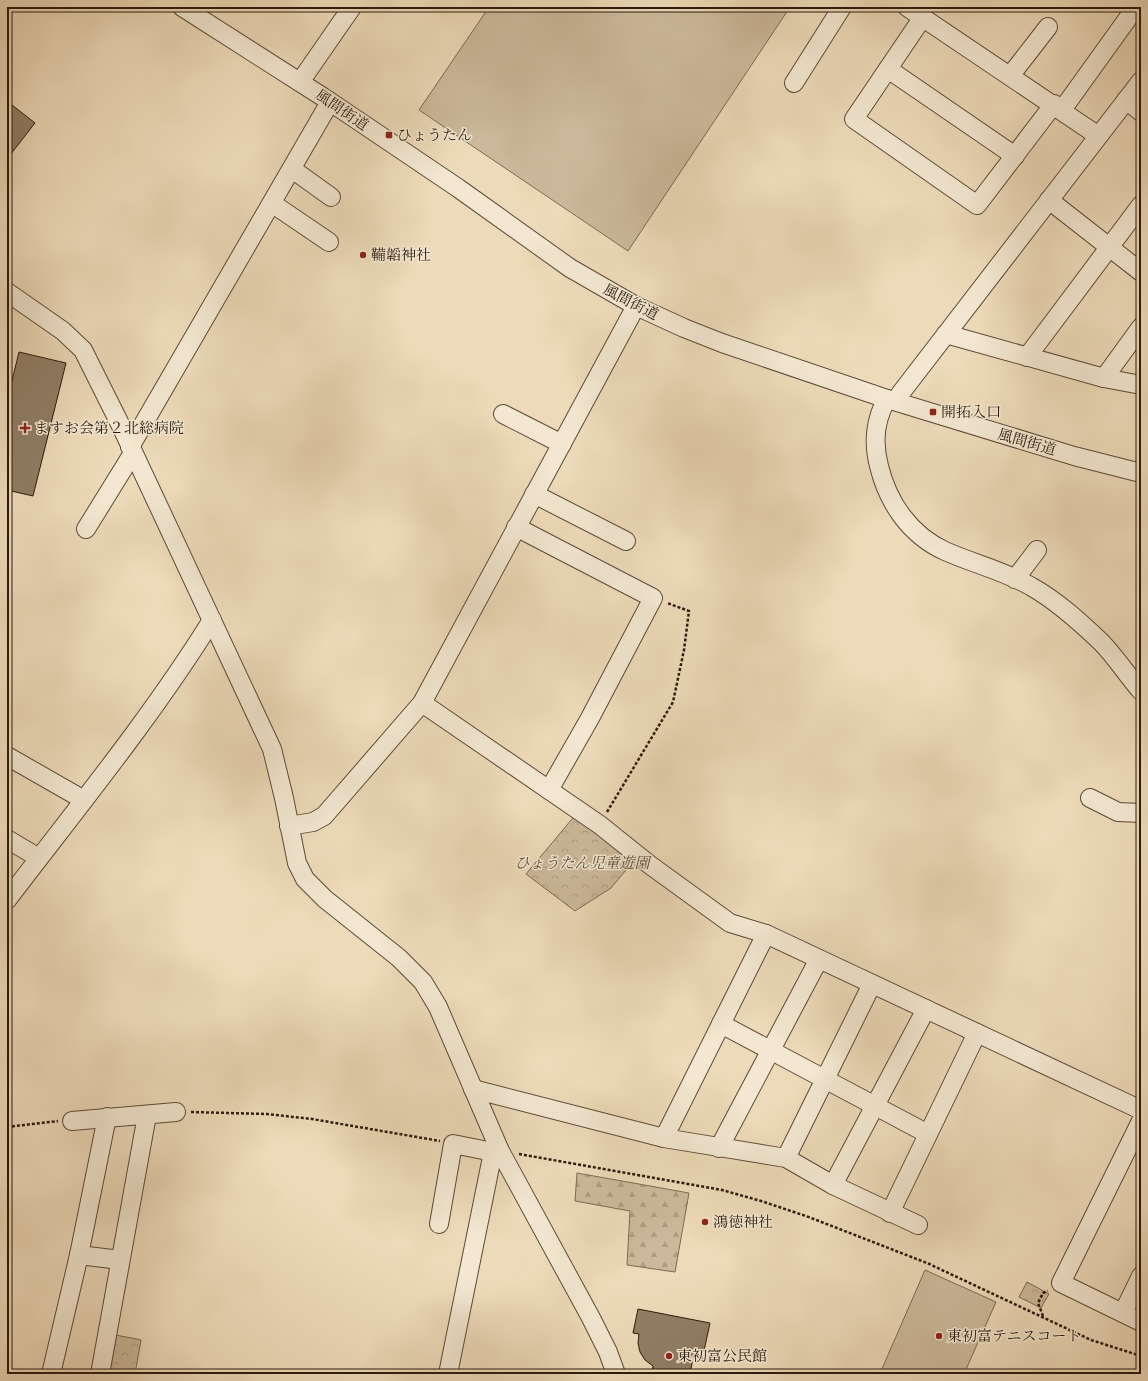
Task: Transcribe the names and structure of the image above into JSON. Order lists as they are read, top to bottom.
{
  "streets": {
    "street": ["風間街道"]
  },
  "parks": ["ひょうたん児童遊園"],
  "places": {
    "transit": ["ひょうたん", "開拓入口"],
    "other": [
      "鞴韜神社",
      "鴻徳神社",
      "東初富テニスコート",
      "東初富公民館"
    ],
    "health": ["ますお会第２北総病院"]
  }
}
